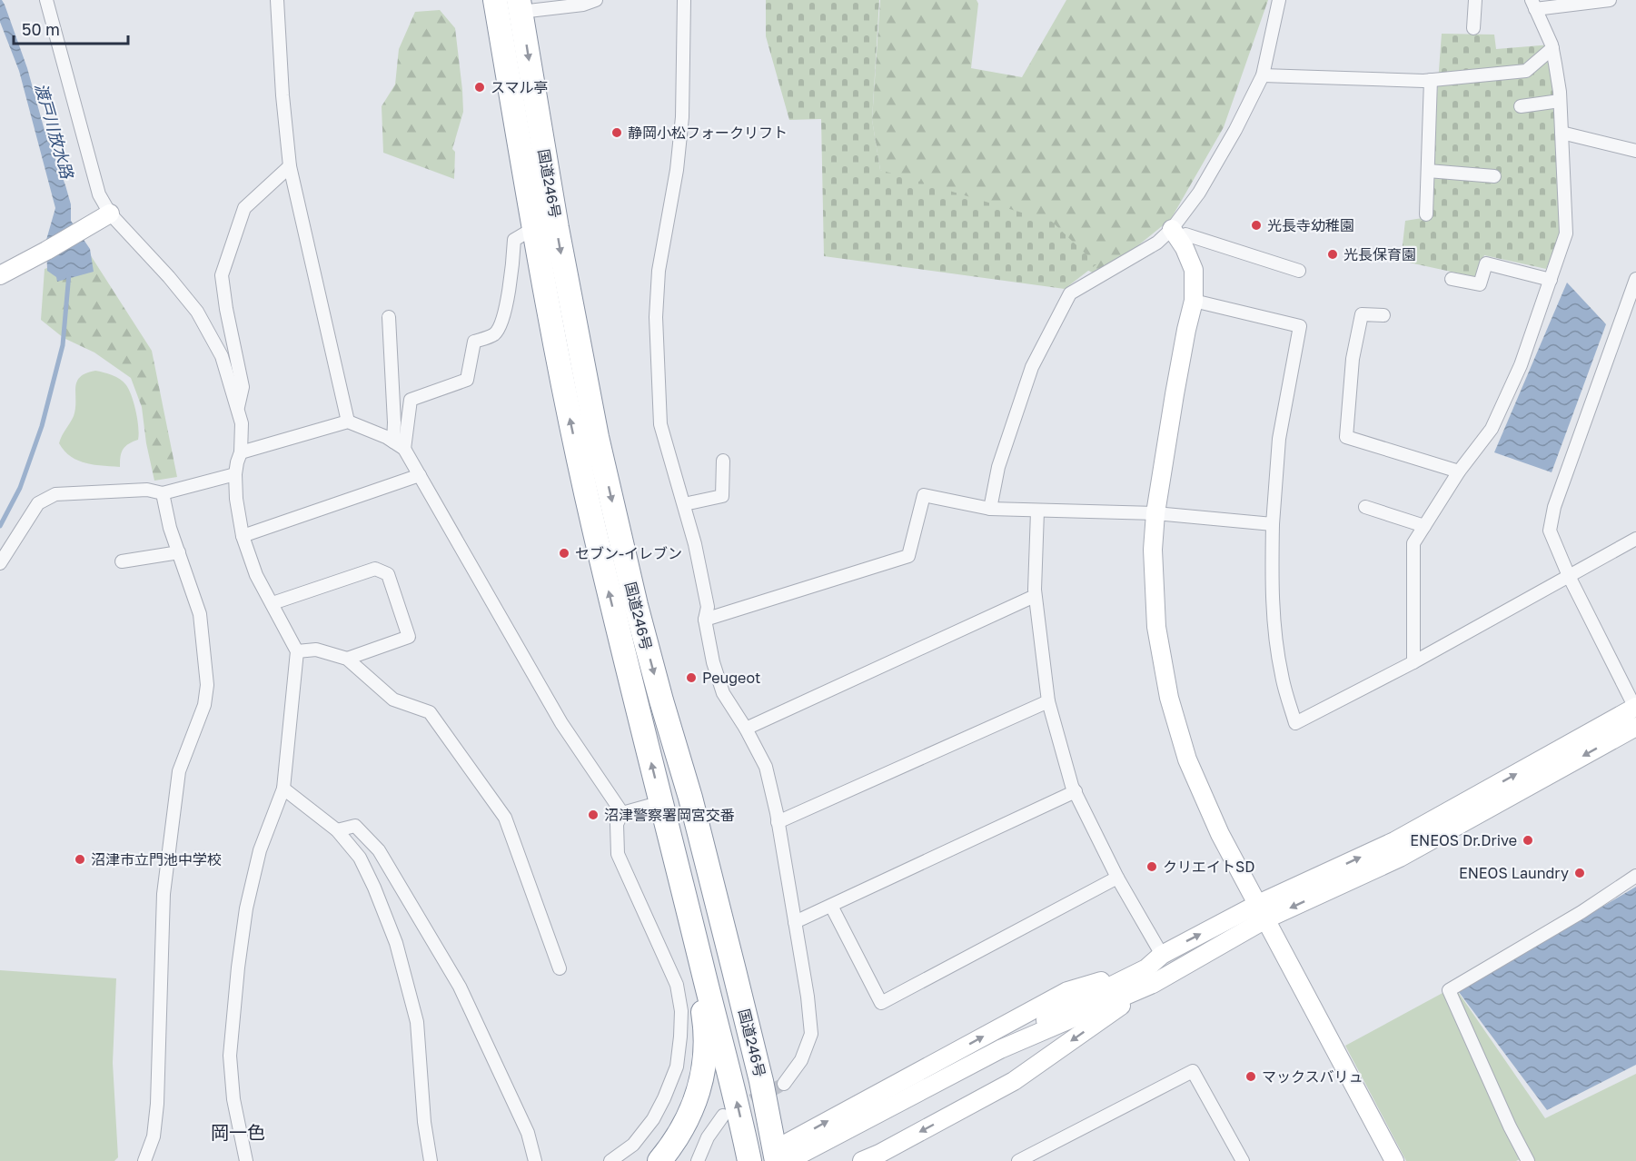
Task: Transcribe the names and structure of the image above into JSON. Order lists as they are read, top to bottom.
{
  "streets": {
    "highway": ["国道246号"]
  },
  "districts": ["岡一色"],
  "water": ["渡戸川放水路"],
  "places": [
    "スマル亭",
    "静岡小松フォークリフト",
    "光長寺幼稚園",
    "光長保育園",
    "セブン-イレブン",
    "Peugeot",
    "沼津警察署岡宮交番",
    "ENEOS Dr.Drive",
    "沼津市立門池中学校",
    "クリエイトSD",
    "ENEOS Laundry",
    "マックスバリュ"
  ],
  "scale_bar": "50 m"
}
